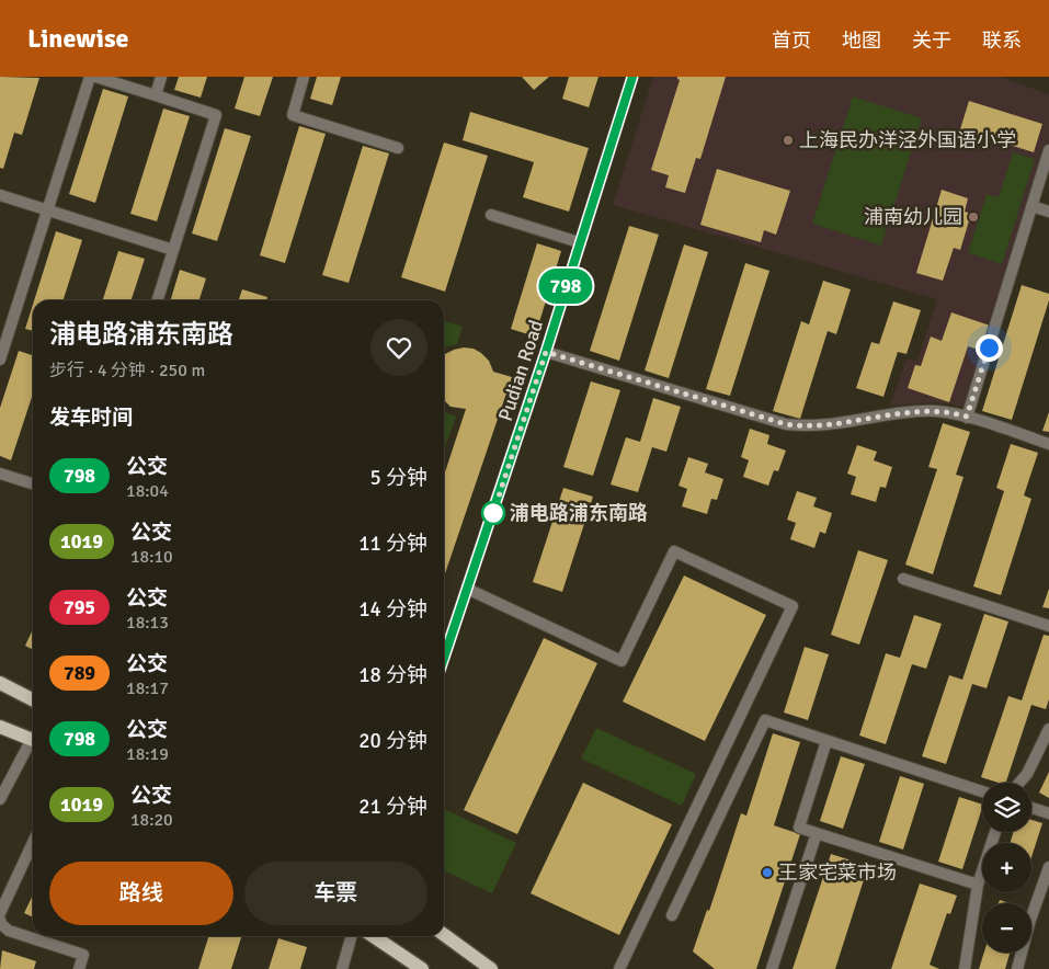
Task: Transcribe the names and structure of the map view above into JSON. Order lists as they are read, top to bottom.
{
  "streets": {
    "street": ["Pudian Road"]
  },
  "places": [
    "上海民办洋泾外国语小学",
    "浦南幼儿园",
    "浦电路浦东南路",
    "王家宅菜市场"
  ],
  "lines": ["bus line 798"],
  "page": {
    "header": "Linewise",
    "nav": [
      "首页",
      "地图",
      "关于",
      "联系"
    ],
    "on_map": "798",
    "heading": [
      ["浦电路浦东南路", "步行 · 4 分钟 · 250 m"],
      "发车时间"
    ],
    "list": [
      {
        "mark": "798",
        "name": "公交",
        "note": "18:04",
        "value": "5 分钟"
      },
      {
        "mark": "1019",
        "name": "公交",
        "note": "18:10",
        "value": "11 分钟"
      },
      {
        "mark": "795",
        "name": "公交",
        "note": "18:13",
        "value": "14 分钟"
      },
      {
        "mark": "789",
        "name": "公交",
        "note": "18:17",
        "value": "18 分钟"
      },
      {
        "mark": "798",
        "name": "公交",
        "note": "18:19",
        "value": "20 分钟"
      },
      {
        "mark": "1019",
        "name": "公交",
        "note": "18:20",
        "value": "21 分钟"
      }
    ],
    "map_buttons": ["+", "−"],
    "buttons": ["路线", "车票"]
  }
}
